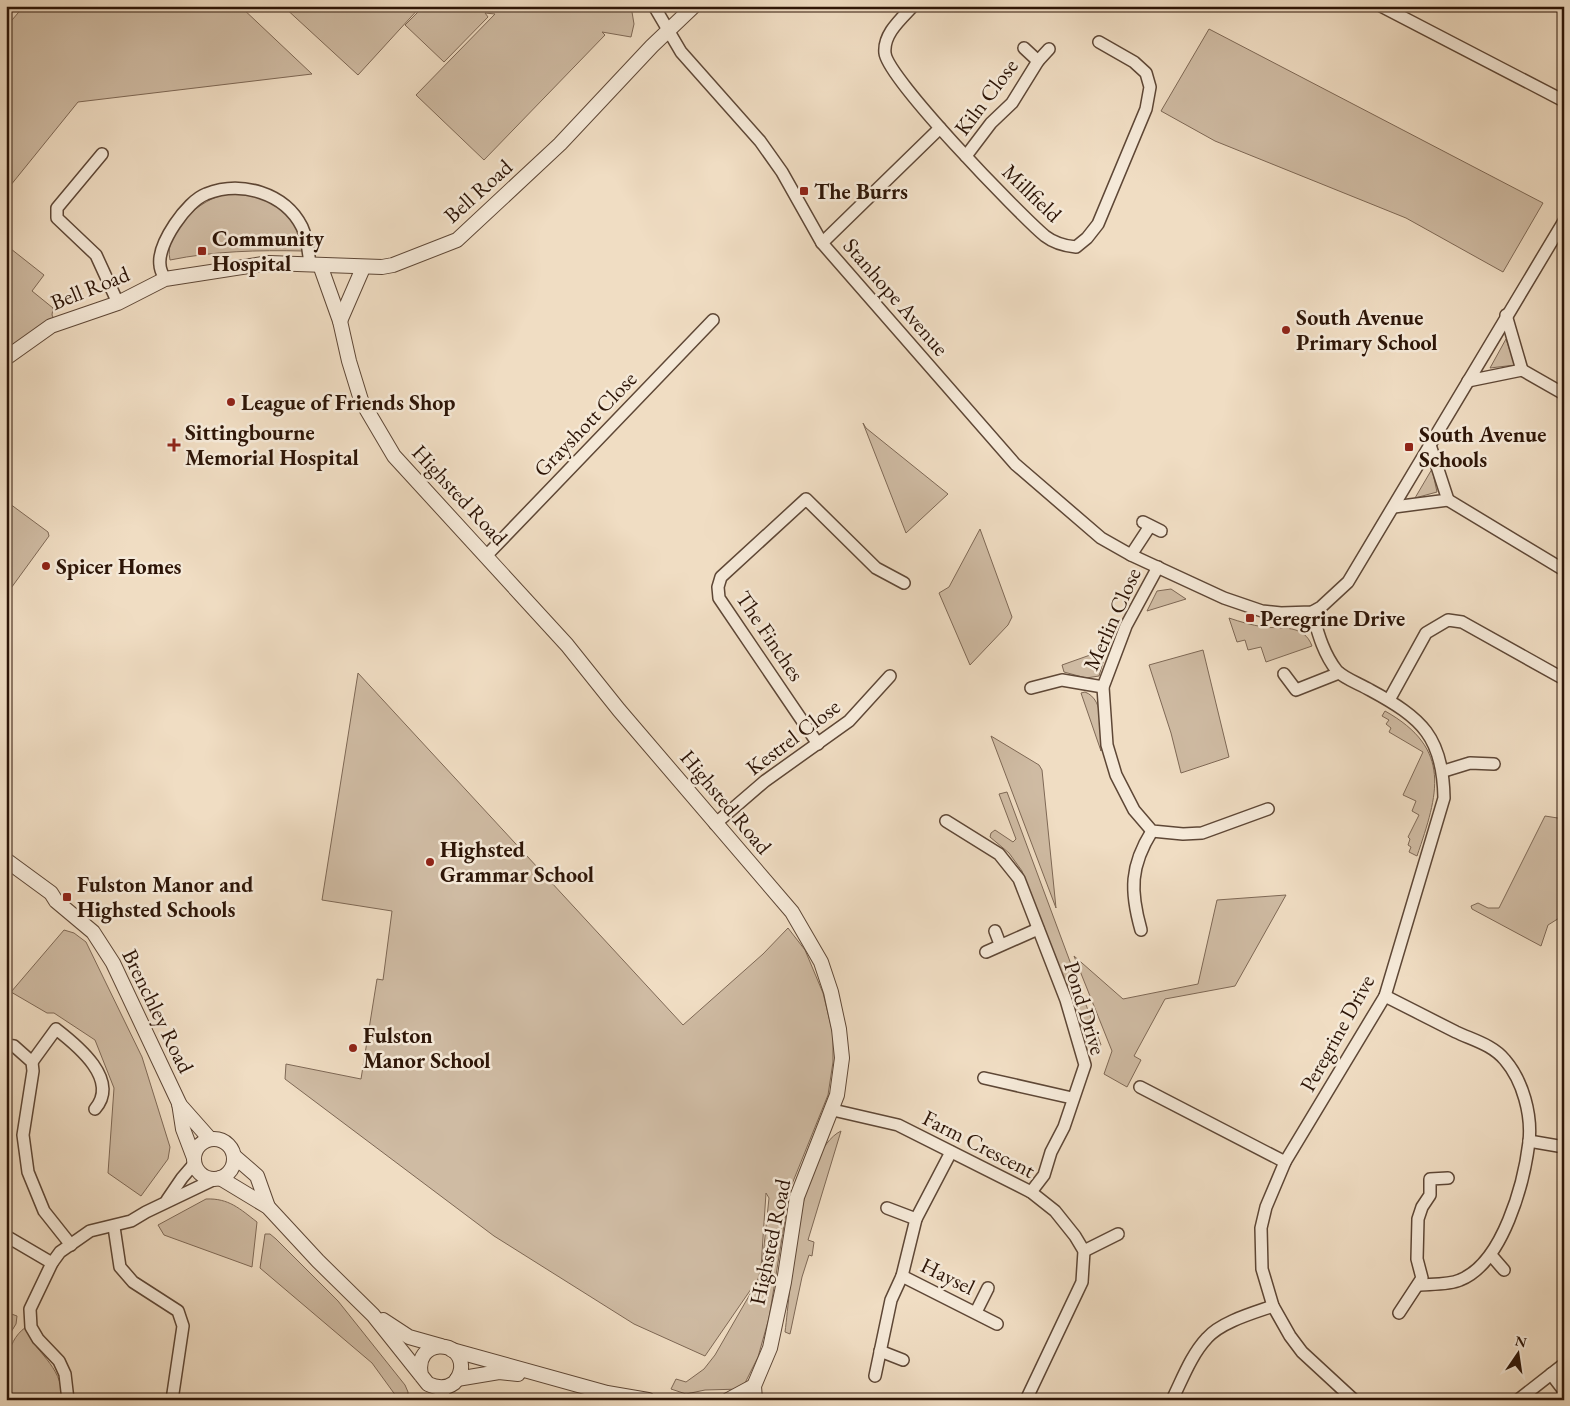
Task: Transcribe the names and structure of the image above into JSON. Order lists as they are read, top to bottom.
{
  "streets": {
    "street": [
      "Kiln Close",
      "Bell Road",
      "Millfield",
      "Stanhope Avenue",
      "Grayshott Close",
      "Highsted Road",
      "Merlin Close",
      "The Finches",
      "Kestrel Close",
      "Pond Drive",
      "Brenchley Road",
      "Peregrine Drive",
      "Farm Crescent",
      "Haysel"
    ]
  },
  "crossings": [
    ["Kiln Close", "Millfield"],
    ["Bell Road", "Stanhope Avenue"],
    ["Bell Road", "Highsted Road"],
    ["Stanhope Avenue", "Merlin Close"],
    ["Stanhope Avenue", "Peregrine Drive"],
    ["Grayshott Close", "Highsted Road"],
    ["Highsted Road", "Kestrel Close"],
    ["Highsted Road", "Farm Crescent"],
    ["The Finches", "Kestrel Close"],
    ["Pond Drive", "Farm Crescent"],
    ["Farm Crescent", "Haysel"]
  ],
  "places": {
    "transit": [
      "The Burrs",
      "Community Hospital",
      "South Avenue Schools",
      "Peregrine Drive",
      "Fulston Manor and Highsted Schools"
    ],
    "other": [
      "South Avenue Primary School",
      "League of Friends Shop",
      "Spicer Homes",
      "Highsted Grammar School",
      "Fulston Manor School"
    ],
    "health": ["Sittingbourne Memorial Hospital"]
  },
  "north": "top"
}
